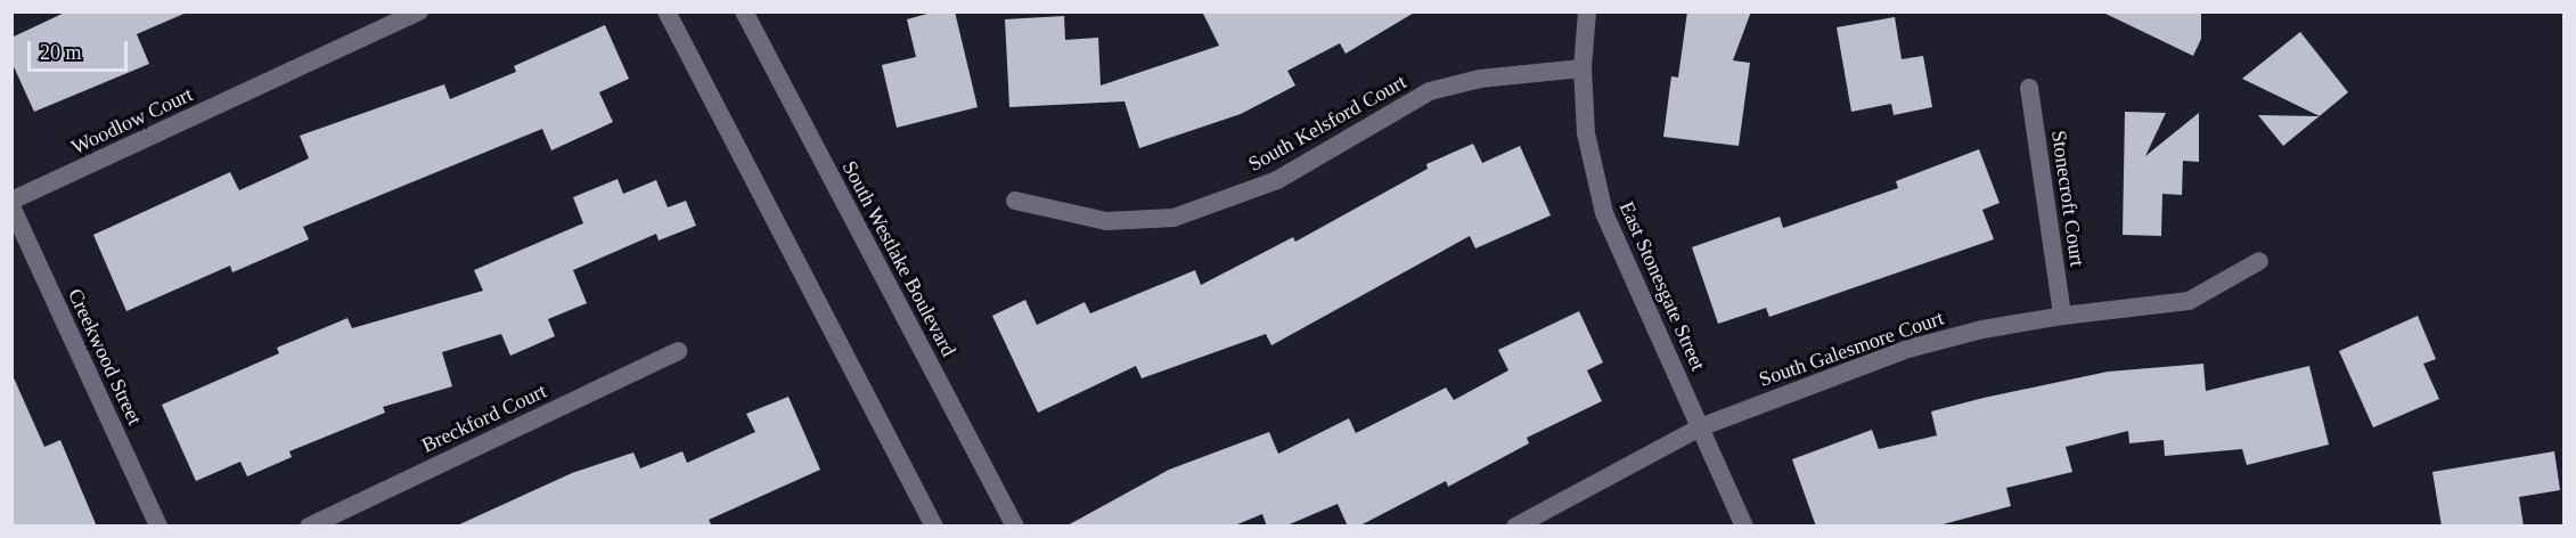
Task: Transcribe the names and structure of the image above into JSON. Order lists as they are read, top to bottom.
{
  "streets": {
    "street": [
      "Woodlow Court",
      "South Kelsford Court",
      "Stonecroft Court",
      "South Westlake Boulevard",
      "East Stonesgate Street",
      "South Galesmore Court",
      "Creekwood Street",
      "Breckford Court"
    ]
  },
  "crossings": [
    ["South Kelsford Court", "East Stonesgate Street"],
    ["Stonecroft Court", "South Galesmore Court"],
    ["East Stonesgate Street", "South Galesmore Court"]
  ],
  "scale_bar": "20 m"
}
